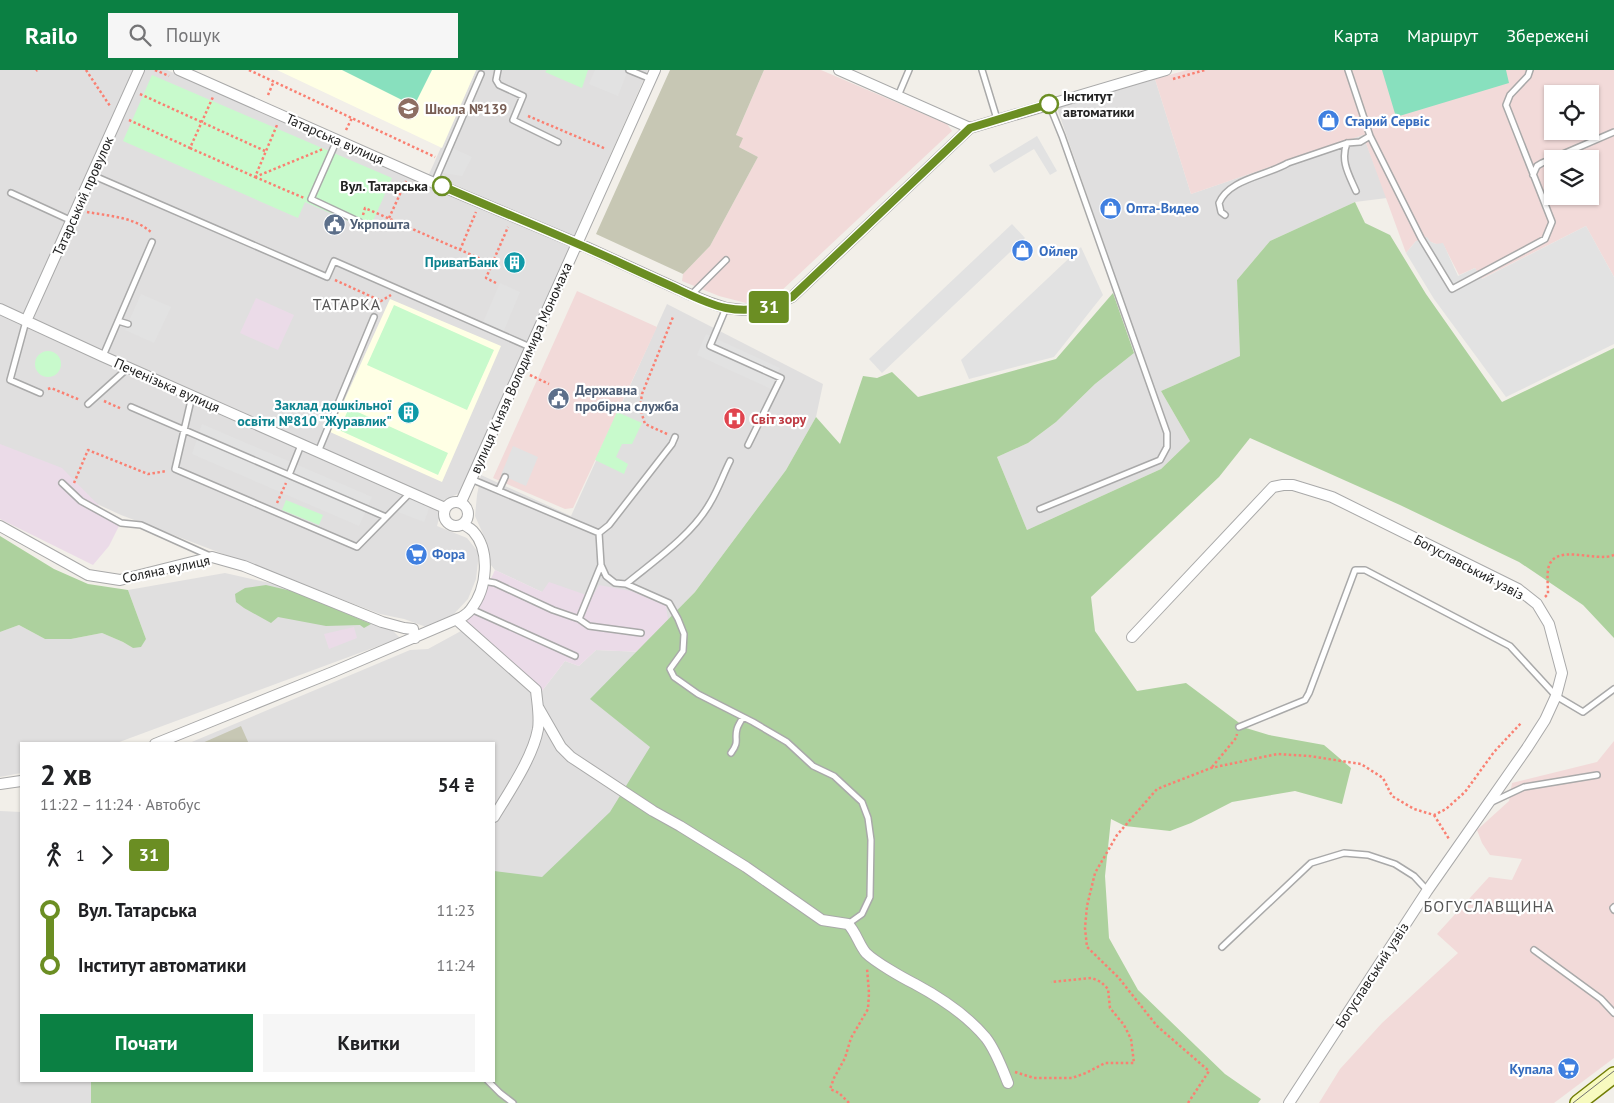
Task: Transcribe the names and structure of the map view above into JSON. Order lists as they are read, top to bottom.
{
  "streets": {
    "street": [
      "Татарська вулиця",
      "Татарський провулок",
      "вулиця Князя Володимира Мономаха",
      "Печенізька вулиця",
      "Богуславський узвіз",
      "Соляна вулиця"
    ]
  },
  "crossings": [
    ["Татарська вулиця", "вулиця Князя Володимира Мономаха"],
    ["Татарський провулок", "Печенізька вулиця"],
    ["вулиця Князя Володимира Мономаха", "Печенізька вулиця"]
  ],
  "districts": ["ТАТАРКА", "БОГУСЛАВЩИНА"],
  "places": {
    "other": ["Інститут автоматики", "Вул. Татарська"],
    "school or university": ["Школа №139"],
    "shop": ["Старий Сервіс", "Опта-Видео", "Ойлер"],
    "public building": ["Укрпошта", "Державна пробірна служба"],
    "building": ["ПриватБанк", "Заклад дошкільної освіти №810 \"Журавлик\""],
    "hospital": ["Світ зору"],
    "supermarket": ["Фора", "Купала"]
  },
  "lines": ["bus line 31"],
  "page": {
    "header": "Railo",
    "search": "Пошук",
    "nav": ["Карта", "Маршрут", "Збережені"],
    "on_map": "31",
    "heading": ["2 хв", "11:22 – 11:24 · Автобус", "54 ₴"],
    "legs": ["1", "31"],
    "list": [
      {
        "name": "Вул. Татарська",
        "value": "11:23"
      },
      {
        "name": "Інститут автоматики",
        "value": "11:24"
      }
    ],
    "buttons": ["Почати", "Квитки"]
  }
}
